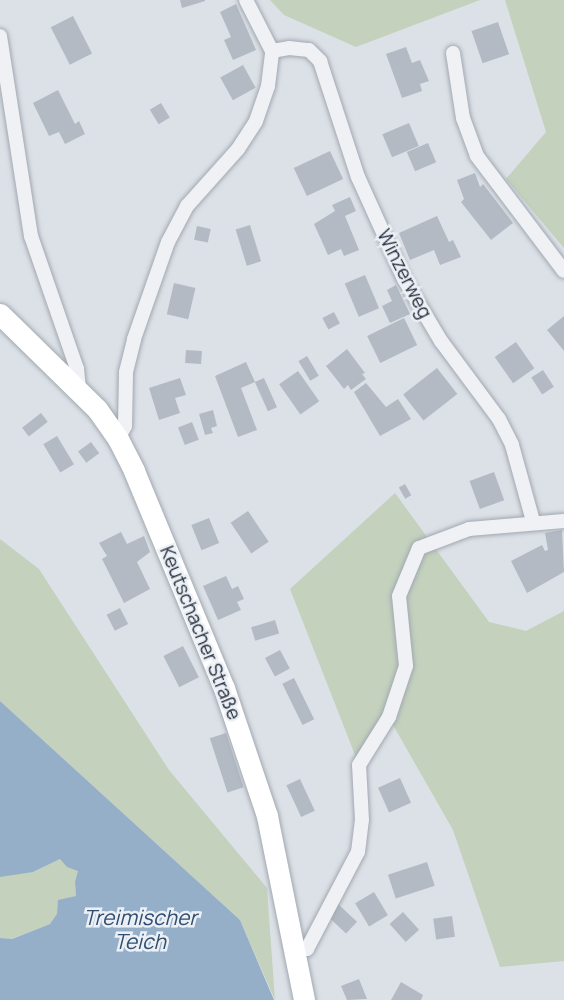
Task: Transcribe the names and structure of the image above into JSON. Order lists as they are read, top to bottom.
{
  "streets": {
    "main road": ["Keutschacher Straße"],
    "street": ["Winzerweg"]
  },
  "water": ["Treimischer Teich"]
}
